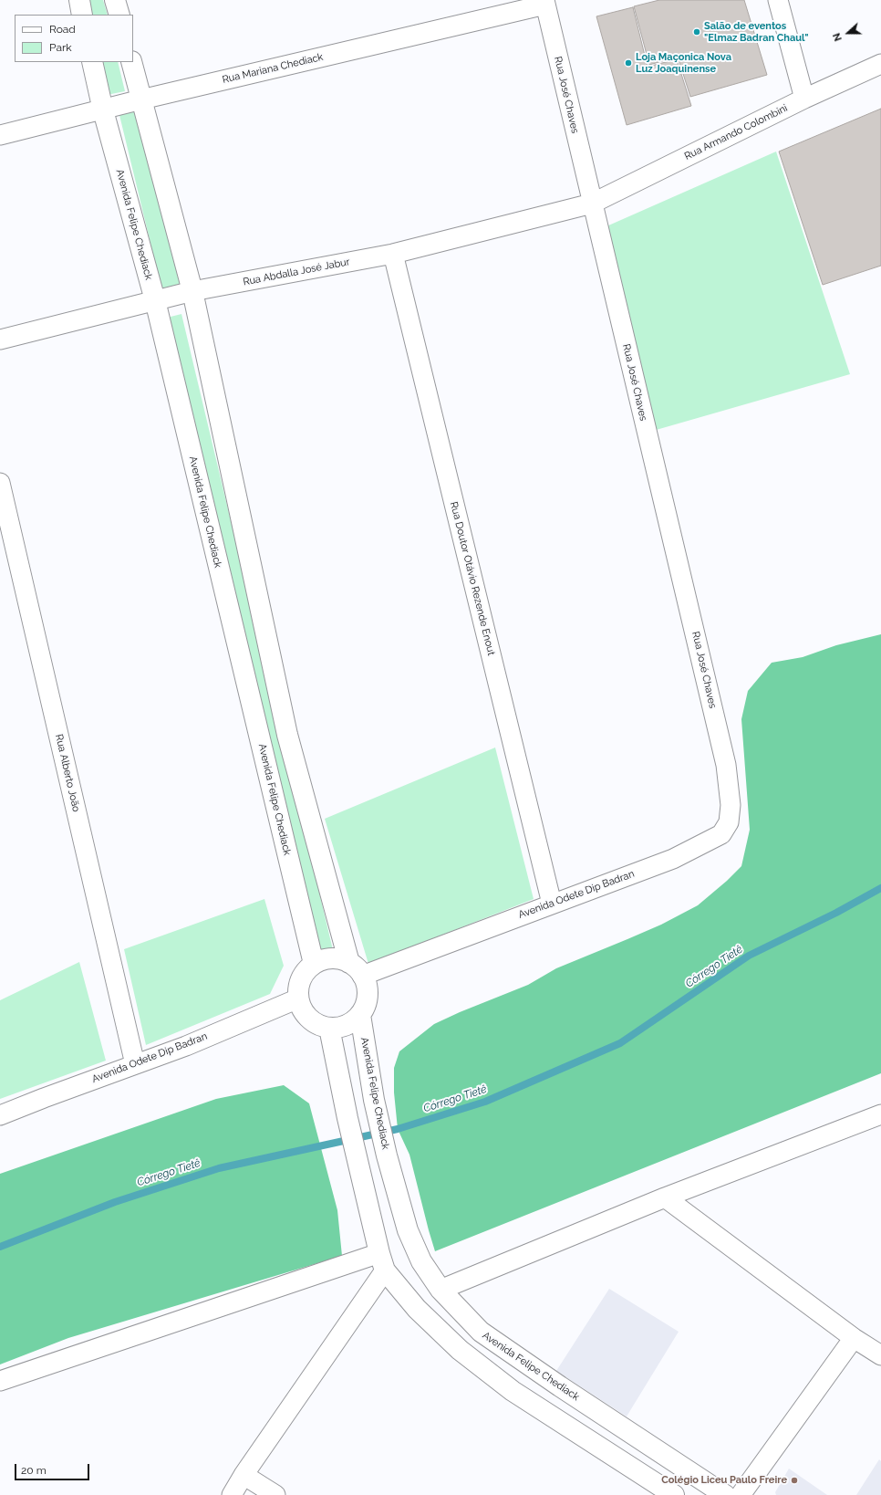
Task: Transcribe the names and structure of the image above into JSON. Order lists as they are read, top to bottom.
{
  "streets": {
    "street": [
      "Rua Mariana Chediack",
      "Rua José Chaves",
      "Rua Armando Colombini",
      "Avenida Felipe Chediack",
      "Rua Abdalla José Jabur",
      "Rua Doutor Otávio Rezende Enout",
      "Rua Alberto João",
      "Avenida Odete Dip Badran"
    ]
  },
  "crossings": [
    ["Rua Mariana Chediack", "Rua José Chaves"],
    ["Rua Mariana Chediack", "Avenida Felipe Chediack"],
    ["Rua José Chaves", "Rua Armando Colombini"],
    ["Rua José Chaves", "Rua Abdalla José Jabur"],
    ["Rua José Chaves", "Avenida Odete Dip Badran"],
    ["Rua Armando Colombini", "Rua Abdalla José Jabur"],
    ["Avenida Felipe Chediack", "Rua Abdalla José Jabur"],
    ["Avenida Felipe Chediack", "Avenida Odete Dip Badran"],
    ["Rua Abdalla José Jabur", "Rua Doutor Otávio Rezende Enout"],
    ["Rua Doutor Otávio Rezende Enout", "Avenida Odete Dip Badran"],
    ["Rua Alberto João", "Avenida Odete Dip Badran"]
  ],
  "water": ["Córrego Tietê"],
  "places": ["Salão de eventos \"Elmaz Badran Chaul\"", "Loja Maçonica Nova Luz Joaquinense", "Colégio Liceu Paulo Freire"],
  "legend": ["Road", "Park"],
  "scale_bar": "20 m",
  "north": "left"
}
